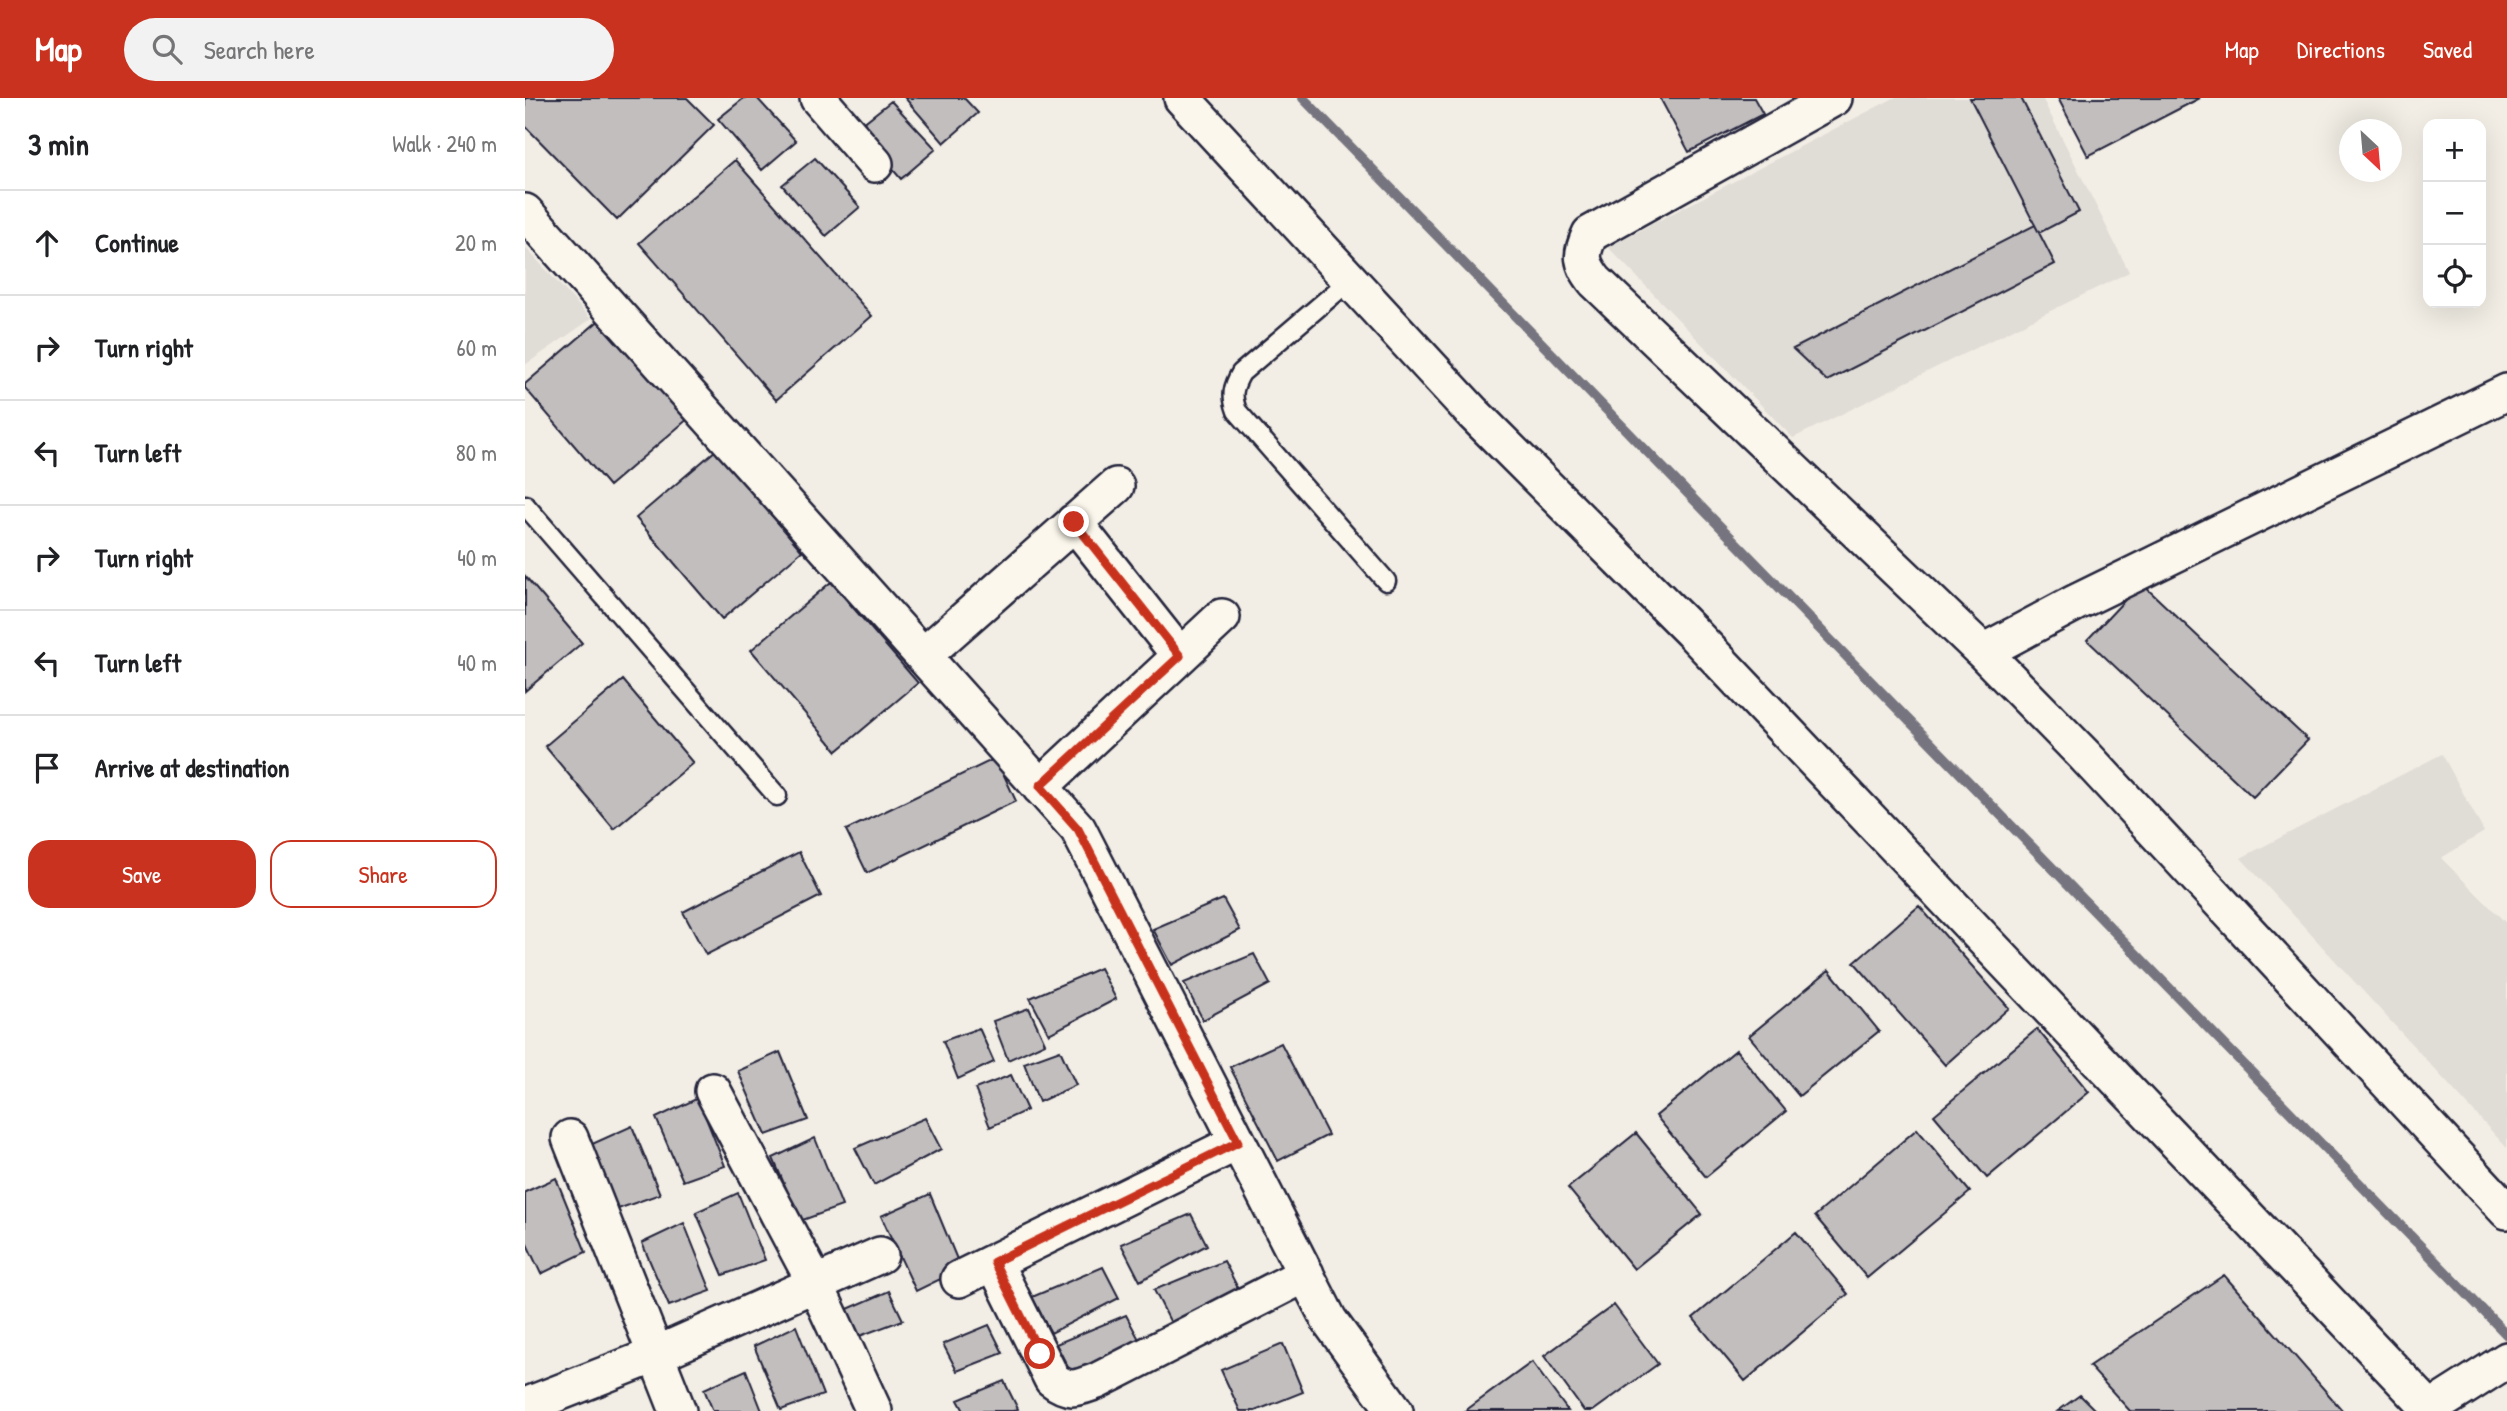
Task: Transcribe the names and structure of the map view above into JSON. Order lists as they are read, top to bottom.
{
  "north": "bottom right",
  "page": {
    "header": "Map",
    "search": "Search here",
    "nav": ["Map", "Directions", "Saved"],
    "heading": ["3 min", "Walk · 240 m"],
    "map_buttons": ["+", "−"],
    "list": [
      ["Continue", "20 m"],
      ["Turn right", "60 m"],
      ["Turn left", "80 m"],
      ["Turn right", "40 m"],
      ["Turn left", "40 m"],
      "Arrive at destination"
    ],
    "buttons": ["Save", "Share"]
  }
}
